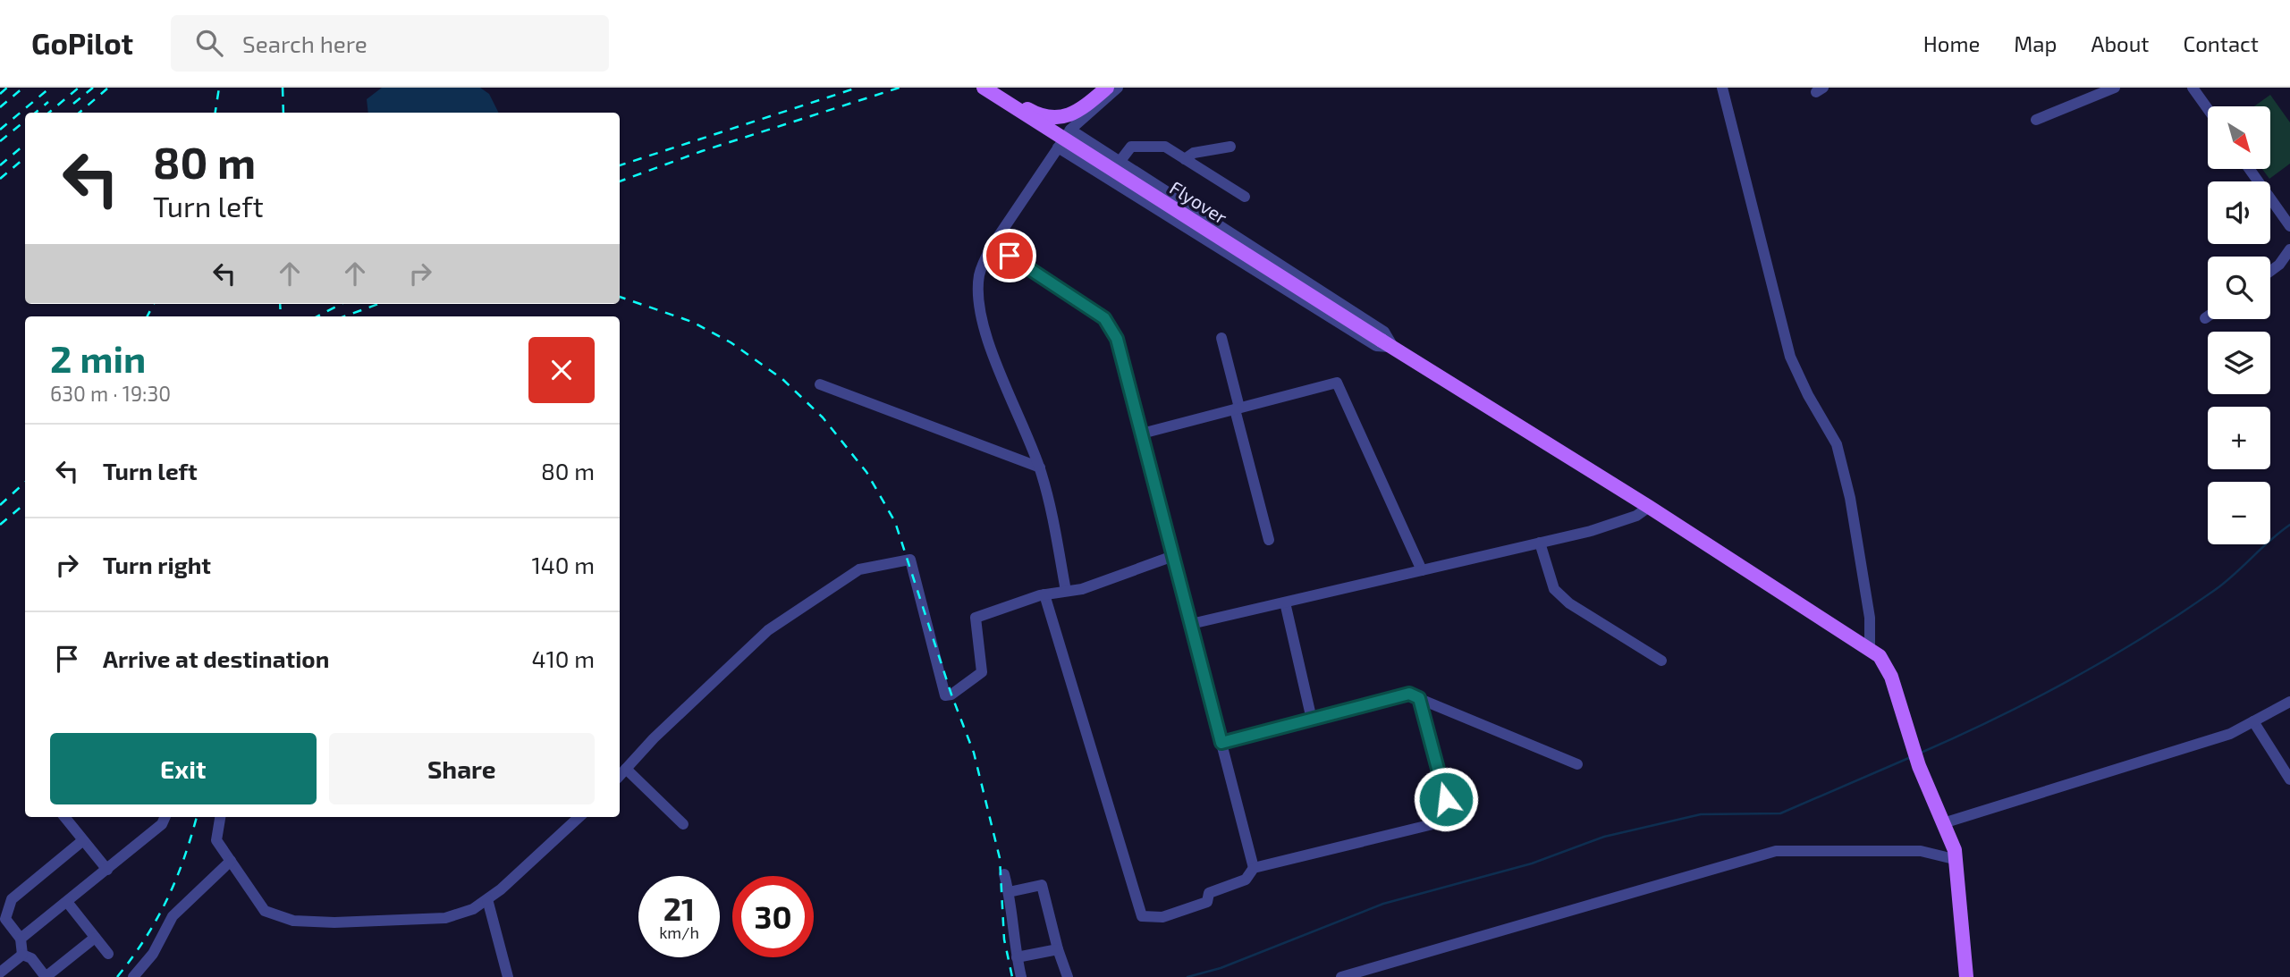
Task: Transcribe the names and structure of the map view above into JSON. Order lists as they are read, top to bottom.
{
  "streets": {
    "main road": ["Flyover"]
  },
  "north": "bottom right",
  "page": {
    "header": "GoPilot",
    "search": "Search here",
    "nav": [
      "Home",
      "Map",
      "About",
      "Contact"
    ],
    "map_buttons": ["+", "−"],
    "turn": ["80 m", "Turn left"],
    "heading": ["2 min", "630 m · 19:30"],
    "list": [
      {
        "name": "Turn left",
        "value": "80 m"
      },
      {
        "name": "Turn right",
        "value": "140 m"
      },
      {
        "name": "Arrive at destination",
        "value": "410 m"
      }
    ],
    "buttons": ["Exit", "Share"],
    "speed": "21 km/h",
    "limit": "30"
  }
}
